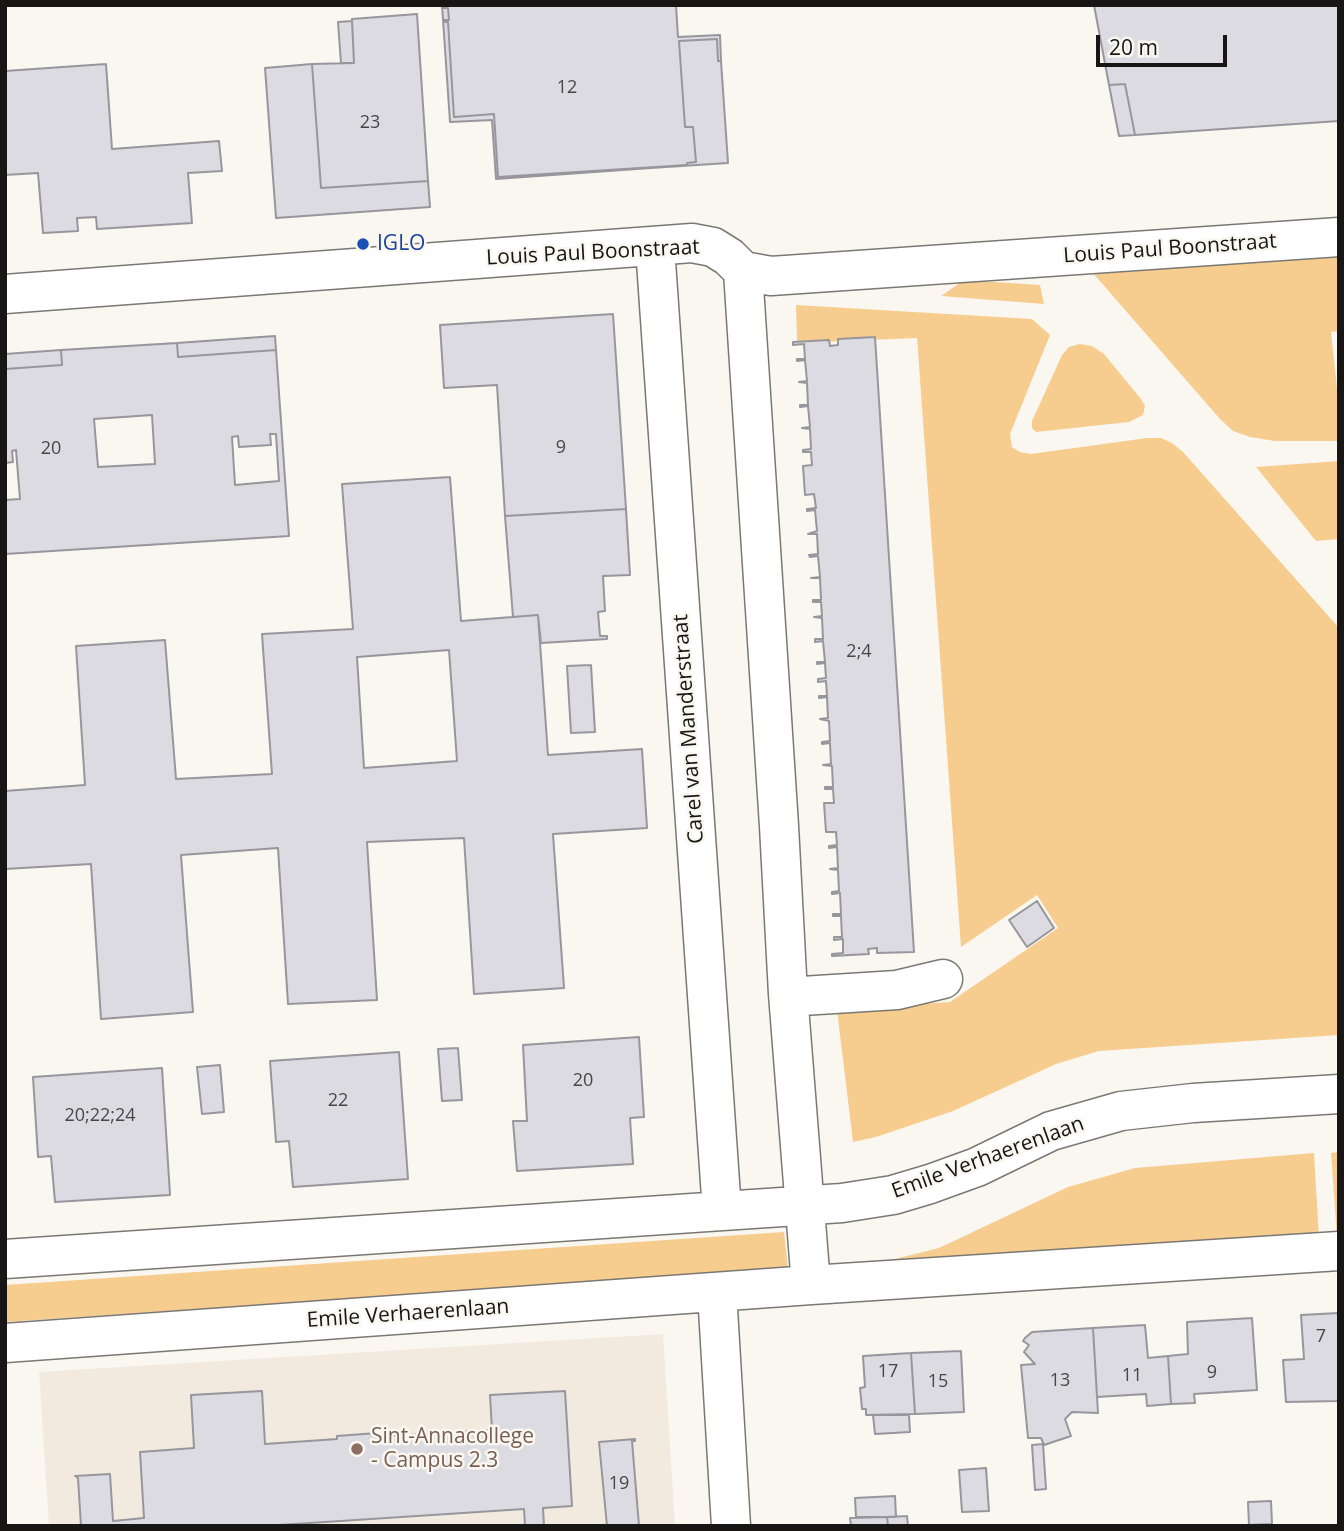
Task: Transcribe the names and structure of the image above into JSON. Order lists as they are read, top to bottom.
{
  "streets": {
    "street": ["Louis Paul Boonstraat", "Carel van Manderstraat", "Emile Verhaerenlaan"]
  },
  "crossings": [
    ["Louis Paul Boonstraat", "Carel van Manderstraat"],
    ["Carel van Manderstraat", "Emile Verhaerenlaan"]
  ],
  "places": ["IGLO", "Sint-Annacollege - Campus 2.3"],
  "house_numbers": [
    "12",
    "23",
    "9",
    "20",
    "2;4",
    "20",
    "22",
    "20;22;24",
    "7",
    "17",
    "9",
    "11",
    "13",
    "15",
    "19"
  ],
  "scale_bar": "20 m"
}
